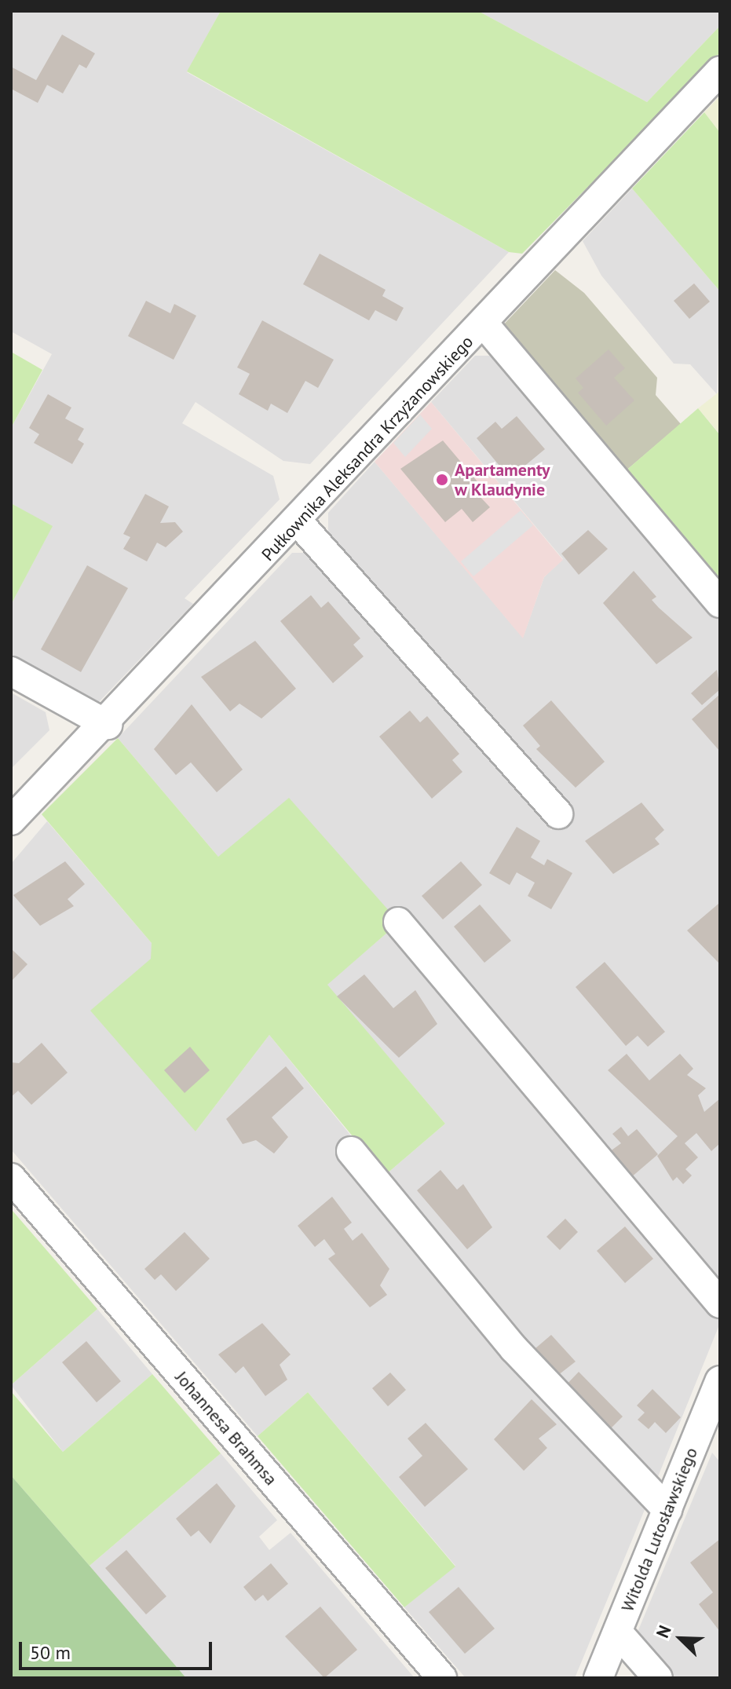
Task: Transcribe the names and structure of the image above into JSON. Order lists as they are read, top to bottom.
{
  "streets": {
    "street": ["Pułkownika Aleksandra Krzyżanowskiego", "Johannesa Brahmsa", "Witolda Lutosławskiego"]
  },
  "places": ["Apartamenty w Klaudynie"],
  "scale_bar": "50 m",
  "north": "top left"
}
